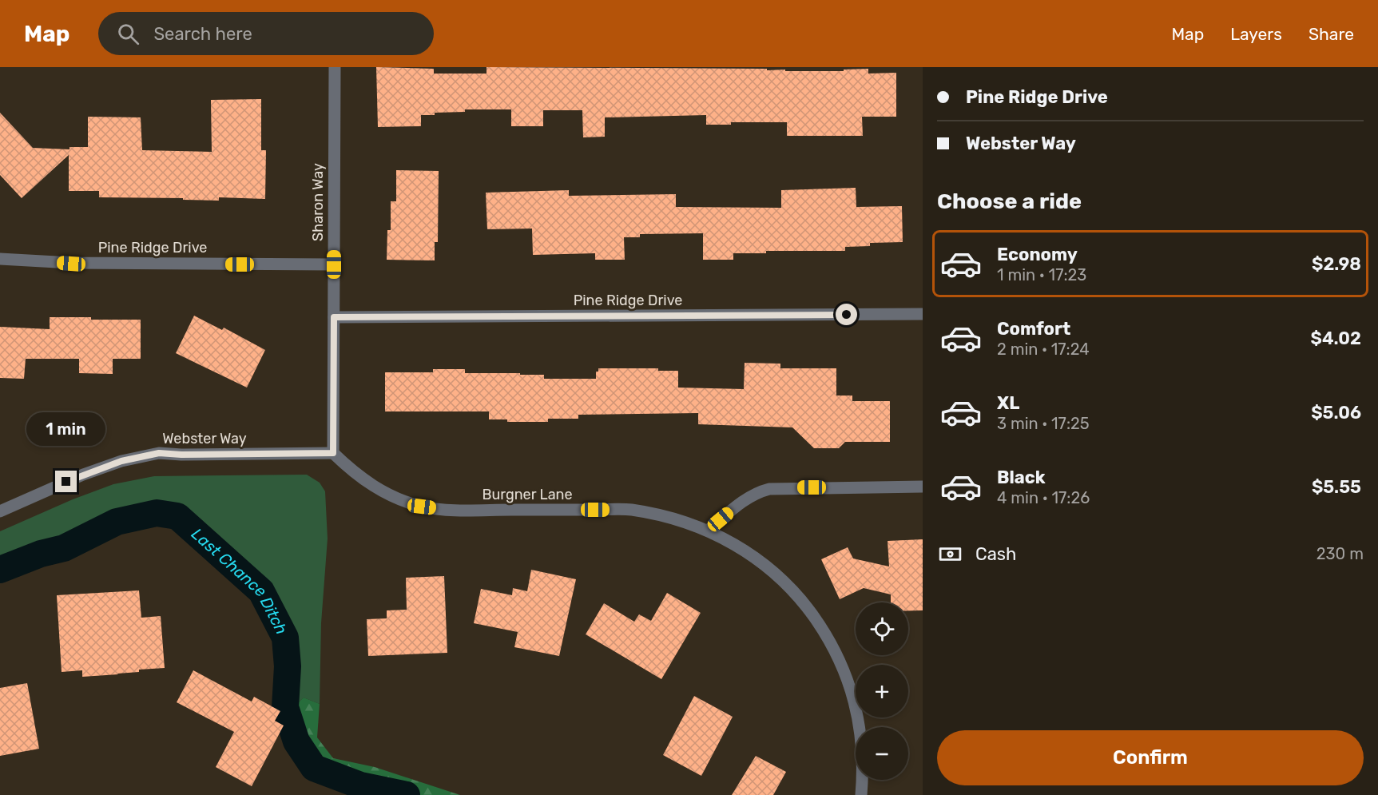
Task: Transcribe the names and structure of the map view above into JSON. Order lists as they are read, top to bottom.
{
  "streets": {
    "street": [
      "Sharon Way",
      "Pine Ridge Drive",
      "Webster Way",
      "Burgner Lane"
    ]
  },
  "crossings": [
    ["Sharon Way", "Pine Ridge Drive"],
    ["Sharon Way", "Webster Way"],
    ["Sharon Way", "Burgner Lane"],
    ["Webster Way", "Burgner Lane"]
  ],
  "water": ["Last Chance Ditch"],
  "page": {
    "header": "Map",
    "search": "Search here",
    "nav": ["Map", "Layers", "Share"],
    "banner": ["Pine Ridge Drive", "Webster Way"],
    "heading": "Choose a ride",
    "list": [
      {
        "name": "Economy",
        "note": "1 min · 17:23",
        "value": "$2.98"
      },
      {
        "name": "Comfort",
        "note": "2 min · 17:24",
        "value": "$4.02"
      },
      {
        "name": "XL",
        "note": "3 min · 17:25",
        "value": "$5.06"
      },
      {
        "name": "Black",
        "note": "4 min · 17:26",
        "value": "$5.55"
      }
    ],
    "bubble": "1 min",
    "pay": ["Cash", "230 m"],
    "map_buttons": ["+", "−"],
    "buttons": "Confirm"
  }
}
